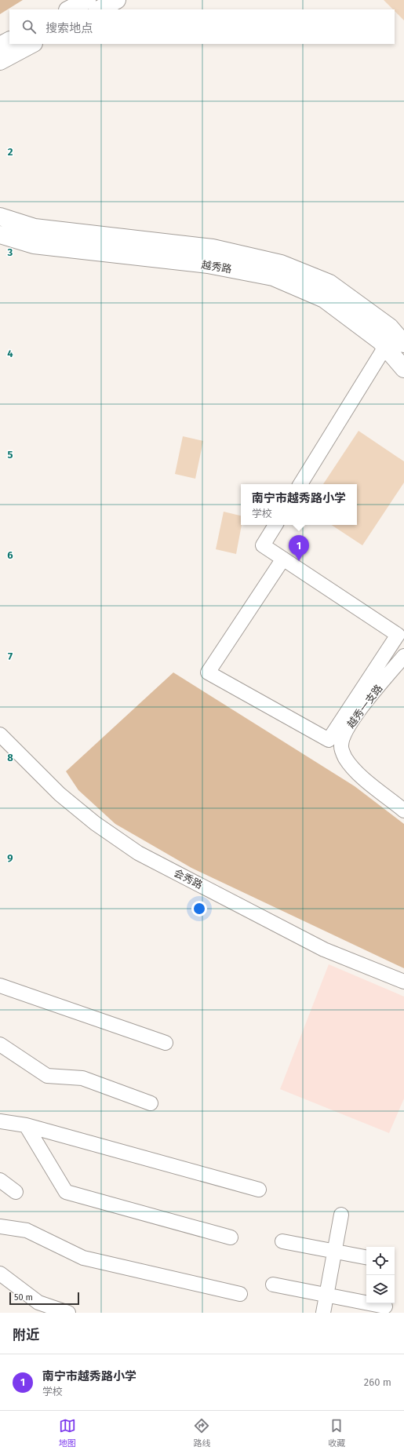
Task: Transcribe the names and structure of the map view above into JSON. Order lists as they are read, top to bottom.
{
  "streets": {
    "main road": ["越秀路"],
    "street": ["越秀一支路", "会秀路"]
  },
  "scale_bar": "50 m",
  "page": {
    "search": "搜索地点",
    "popup": ["南宁市越秀路小学", "学校"],
    "pins": "1",
    "scale": "50 m",
    "heading": "附近",
    "list": [
      {
        "mark": "1",
        "name": "南宁市越秀路小学",
        "note": "学校",
        "value": "260 m"
      }
    ],
    "nav": ["地图", "路线", "收藏"]
  },
  "grid": {
    "rows": [
      "2",
      "3",
      "4",
      "5",
      "6",
      "7",
      "8",
      "9"
    ]
  }
}
